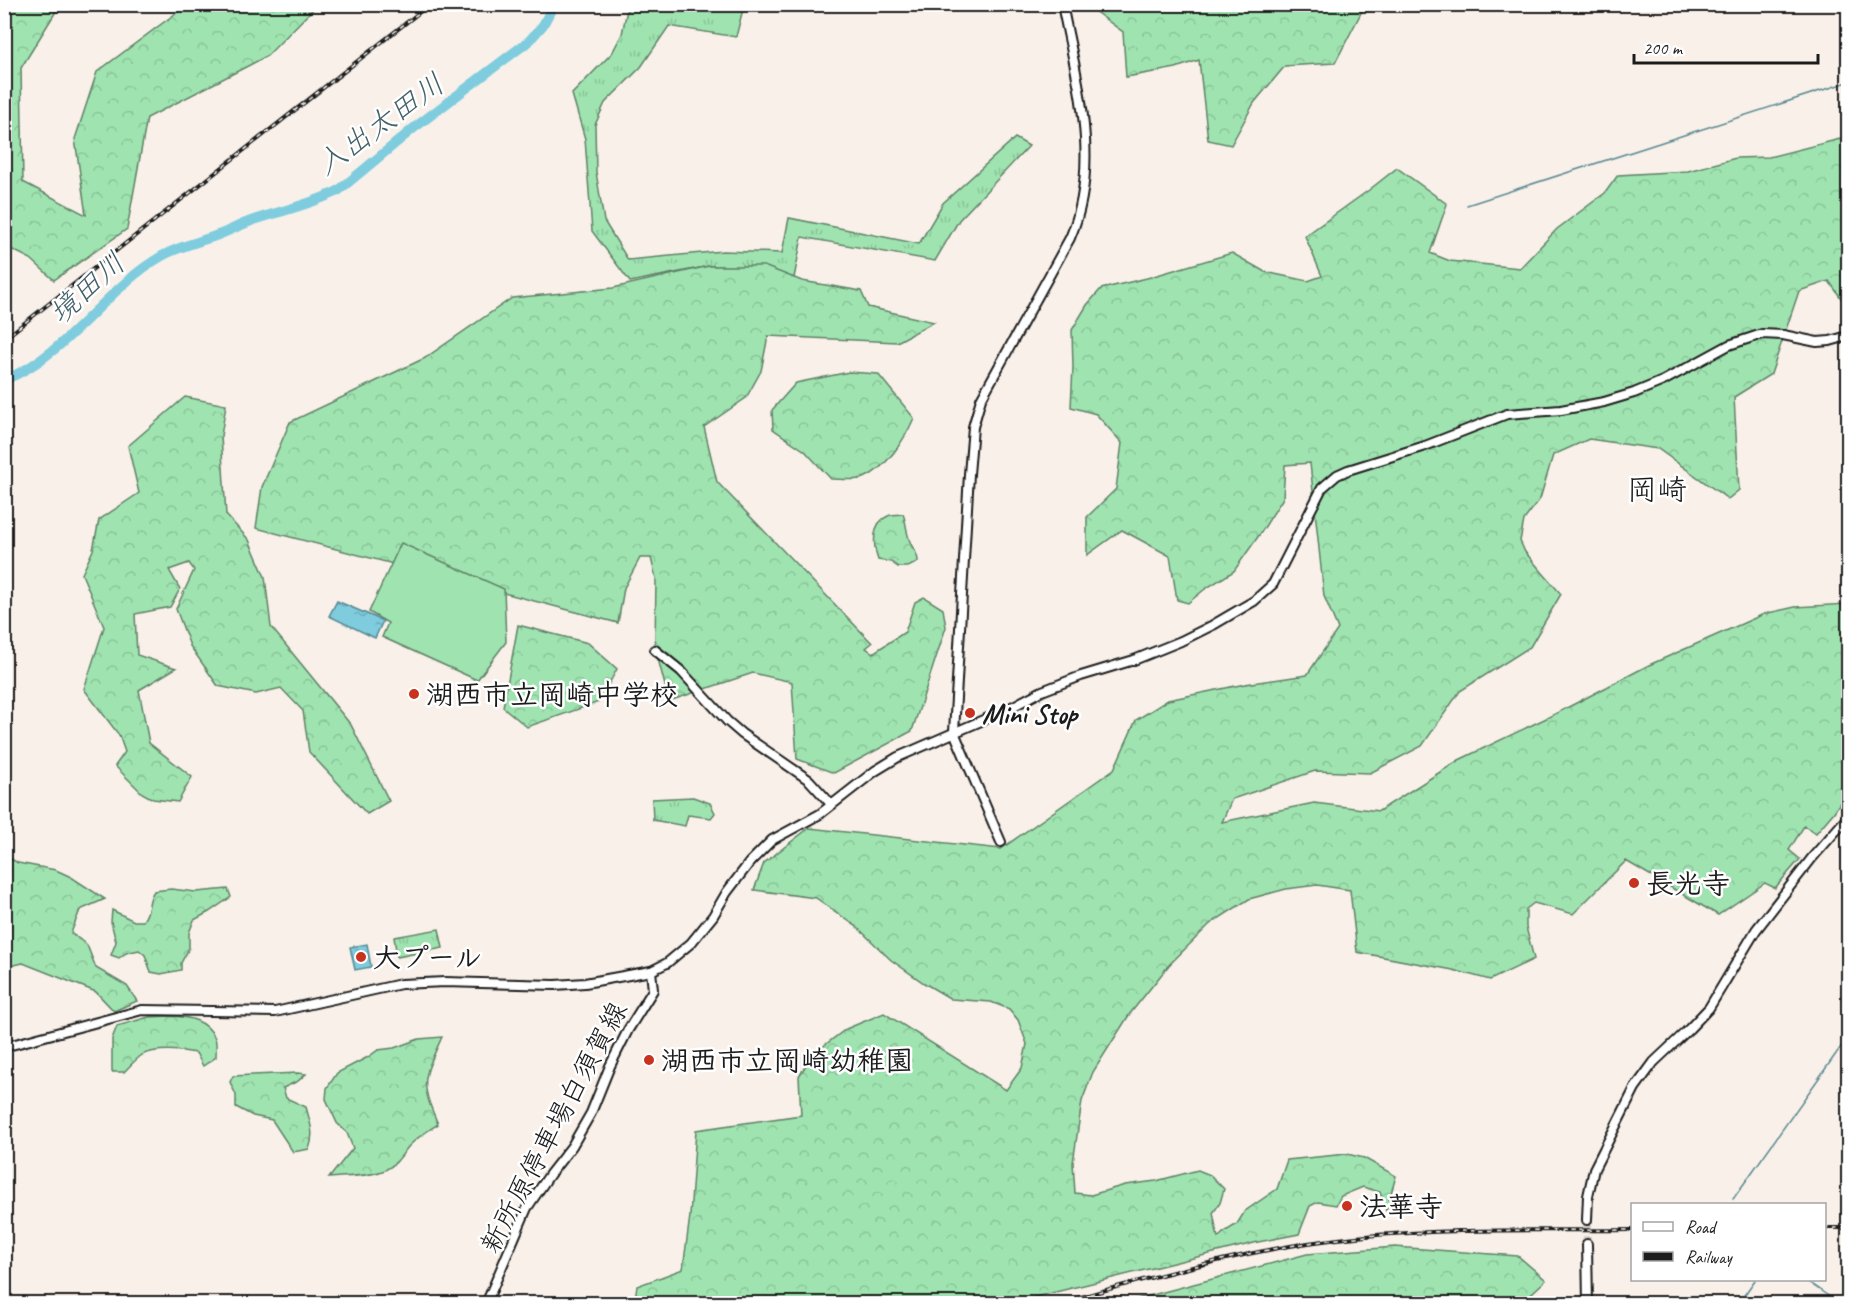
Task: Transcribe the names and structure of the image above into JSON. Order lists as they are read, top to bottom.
{
  "streets": {
    "main road": ["新所原停車場白須賀線"]
  },
  "districts": ["岡崎"],
  "water": ["入出太田川", "境田川"],
  "places": [
    "湖西市立岡崎中学校",
    "Mini Stop",
    "長光寺",
    "大プール",
    "湖西市立岡崎幼稚園",
    "法華寺"
  ],
  "legend": ["Road", "Railway"],
  "scale_bar": "200 m"
}
